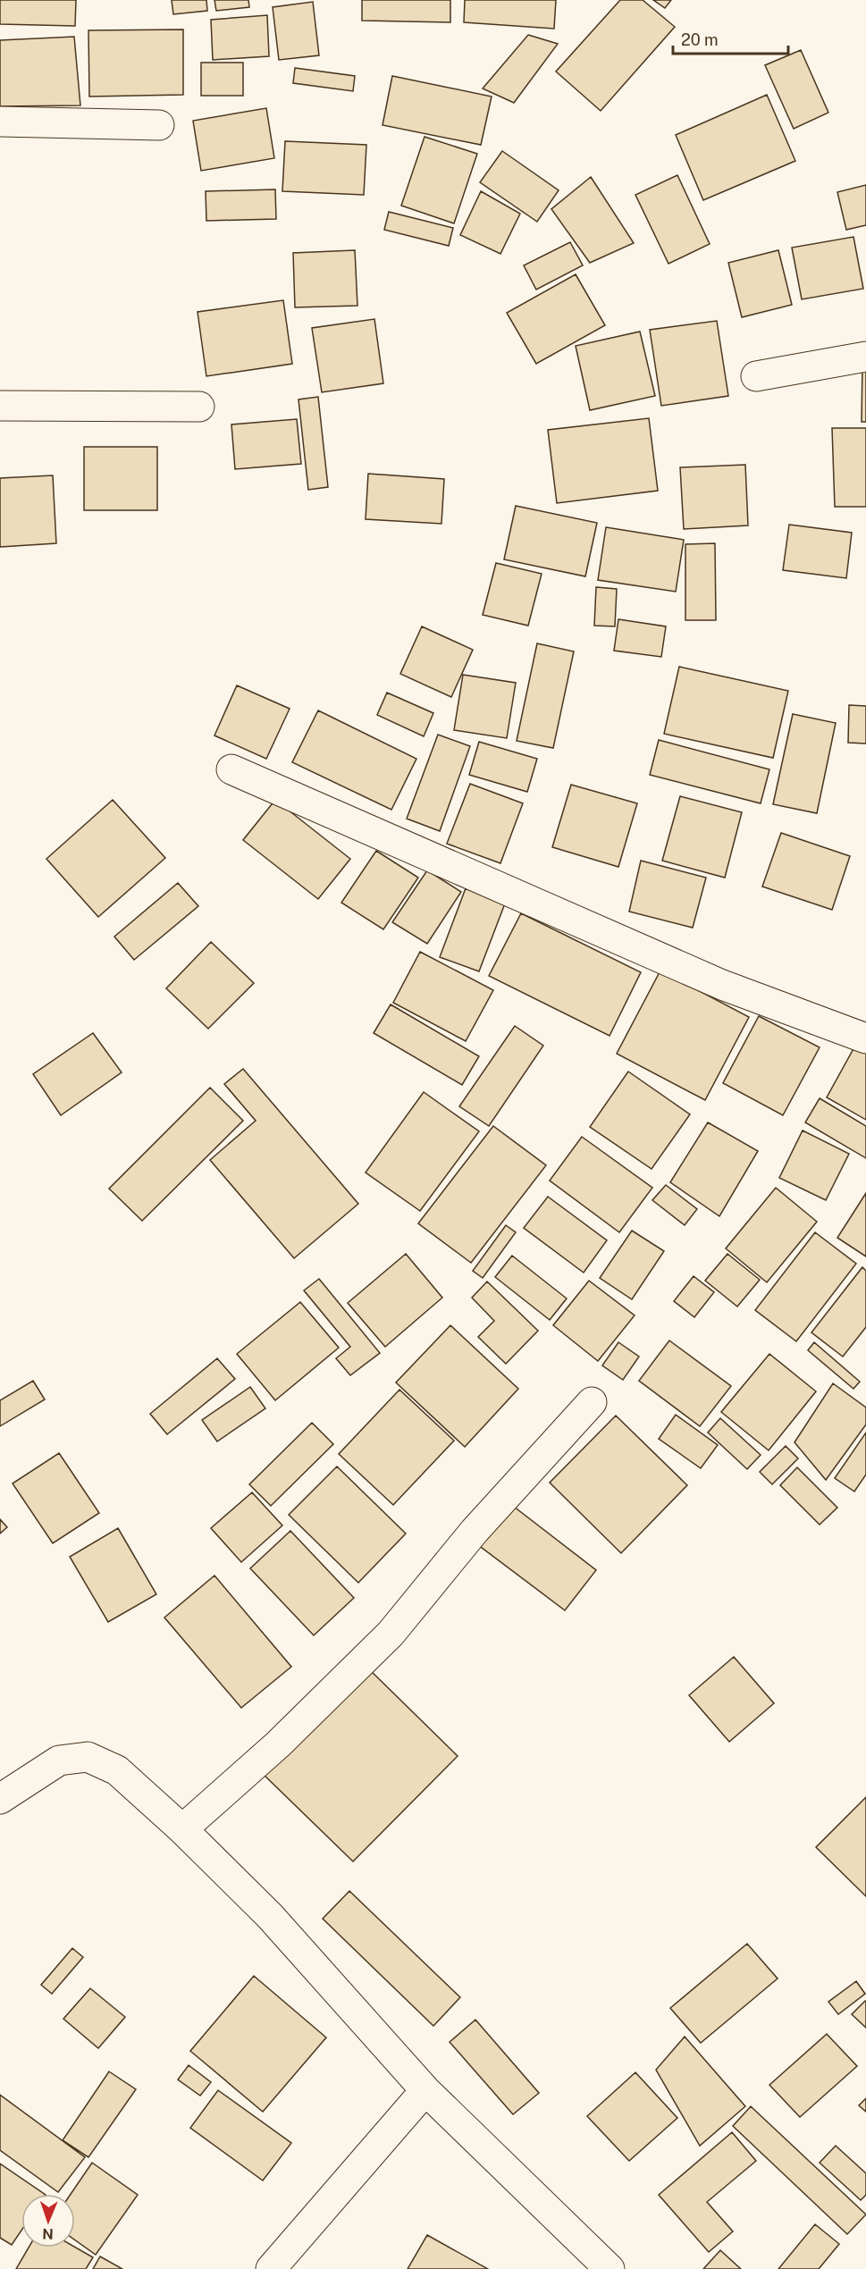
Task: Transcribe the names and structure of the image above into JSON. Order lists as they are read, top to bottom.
{
  "scale_bar": "20 m",
  "north": "bottom"
}
